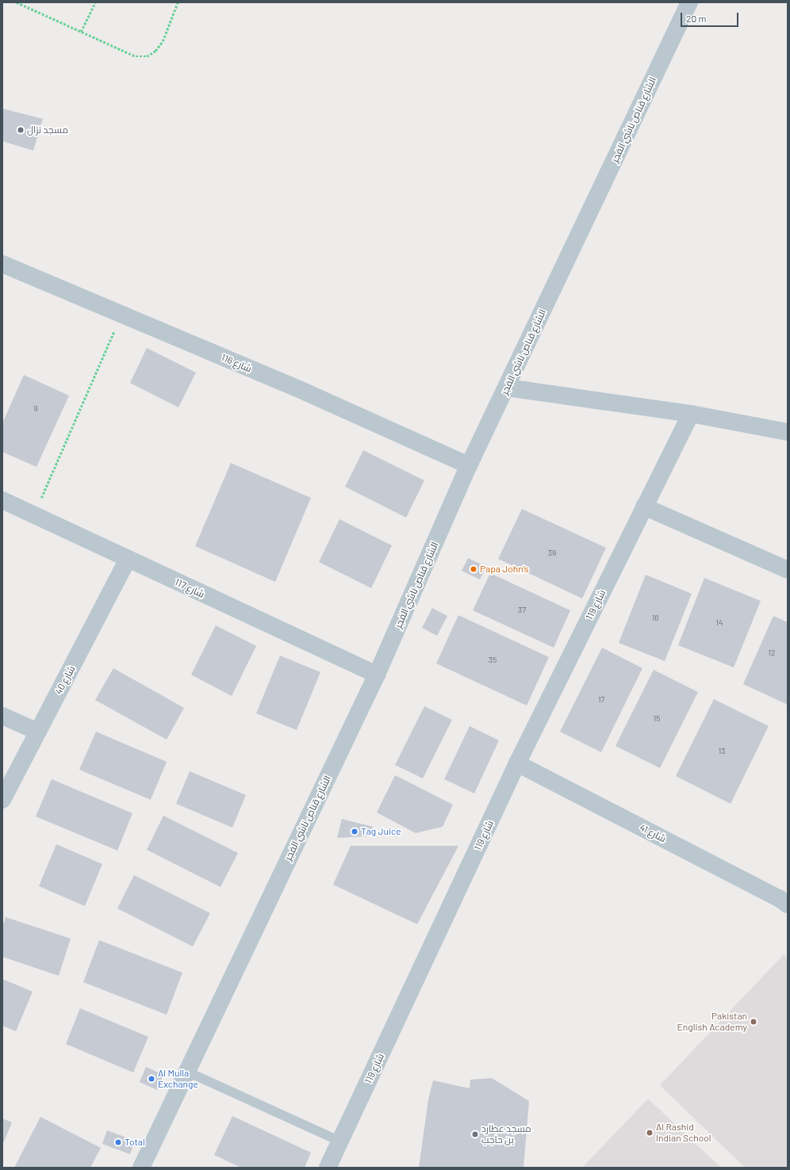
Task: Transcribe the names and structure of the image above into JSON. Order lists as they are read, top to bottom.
{
  "streets": {
    "street": [
      "الشارع قناص ناشي الفجر",
      "شارع 116",
      "شارع 117",
      "شارع 119",
      "شارع 40",
      "شارع 41"
    ]
  },
  "crossings": [
    ["الشارع قناص ناشي الفجر", "شارع 116"],
    ["الشارع قناص ناشي الفجر", "شارع 117"],
    ["شارع 117", "شارع 40"],
    ["شارع 119", "شارع 41"]
  ],
  "places": [
    "مسجد نزال",
    "Papa John's",
    "Tag Juice",
    "Pakistan English Academy",
    "Al Mulla Exchange",
    "Al Rashid Indian School",
    "مسجد عطارد بن حاجب",
    "Total"
  ],
  "house_numbers": [
    "9",
    "39",
    "37",
    "16",
    "14",
    "12",
    "35",
    "17",
    "15",
    "13"
  ],
  "scale_bar": "20 m"
}
